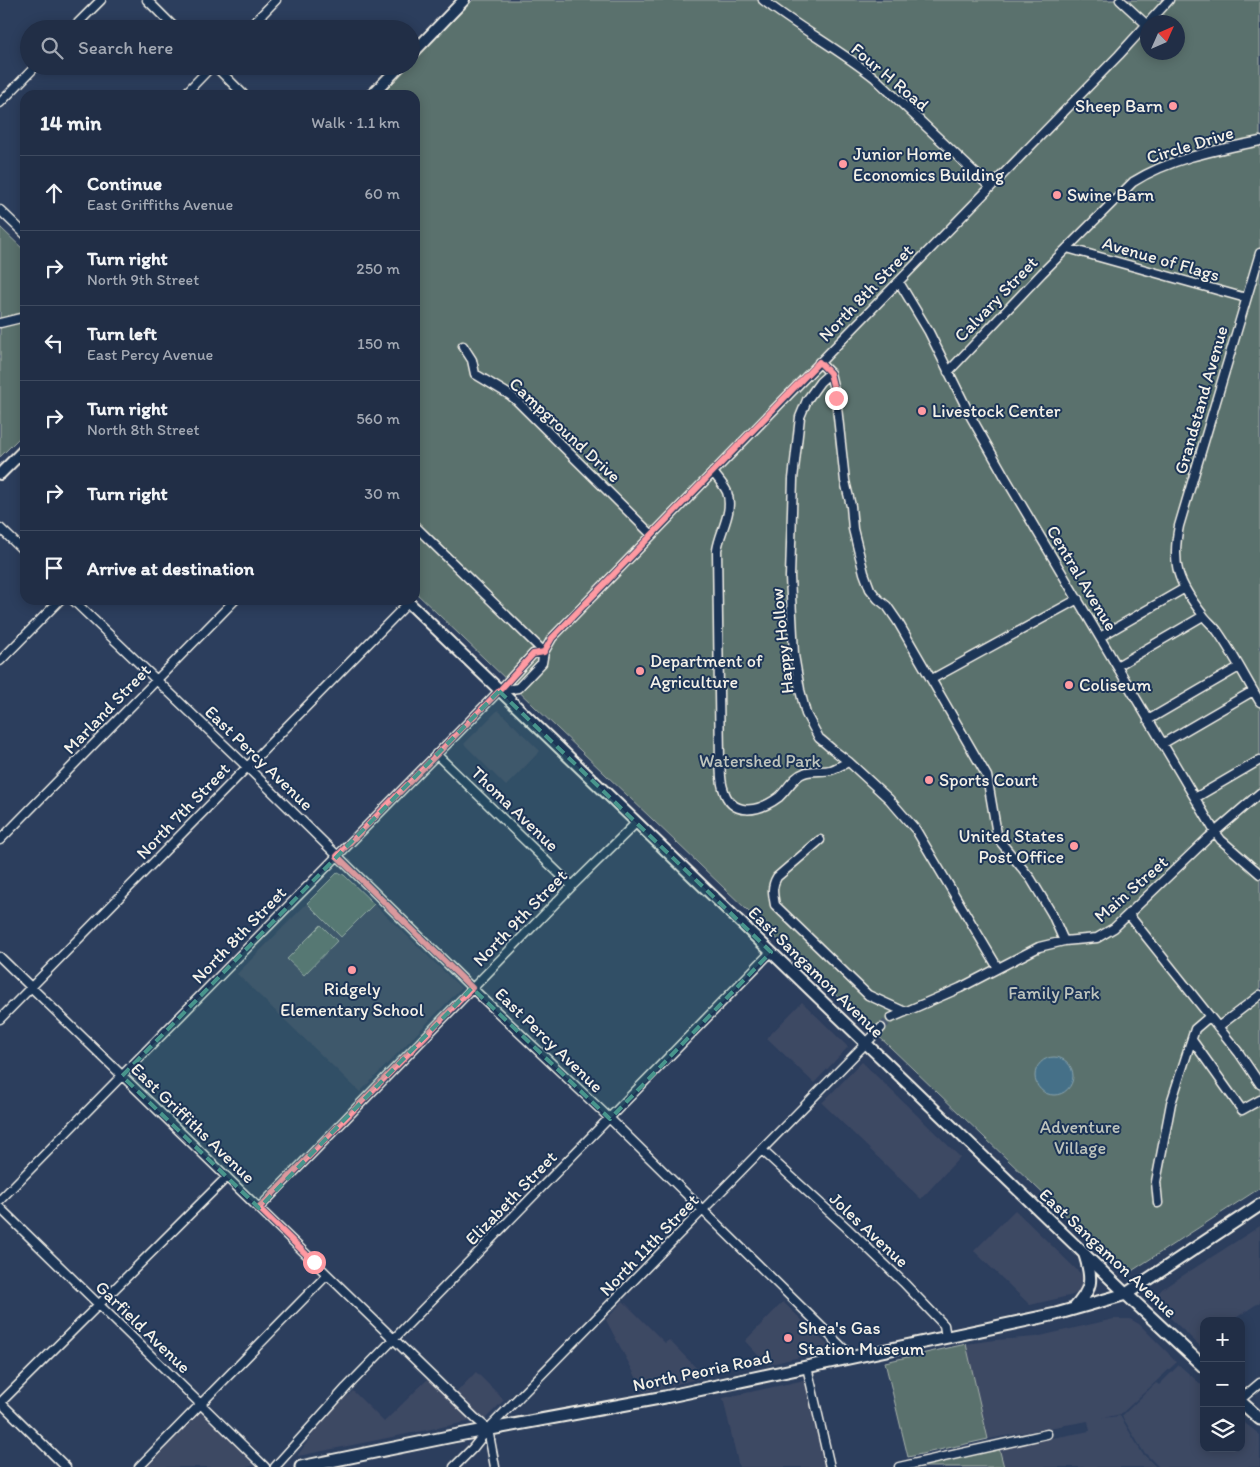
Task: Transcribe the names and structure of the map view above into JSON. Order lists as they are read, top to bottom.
{
  "streets": {
    "main road": ["East Sangamon Avenue", "North Peoria Road"],
    "street": [
      "Four H Road",
      "Circle Drive",
      "Avenue of Flags",
      "North 8th Street",
      "Calvary Street",
      "Grandstand Avenue",
      "Campground Drive",
      "Central Avenue",
      "Happy Hollow",
      "Marland Street",
      "East Percy Avenue",
      "Thoma Avenue",
      "North 7th Street",
      "Main Street",
      "North 9th Street",
      "East Griffiths Avenue",
      "Elizabeth Street",
      "Joles Avenue",
      "North 11th Street",
      "Garfield Avenue"
    ]
  },
  "crossings": [
    ["Four H Road", "North 8th Street"],
    ["Circle Drive", "Avenue of Flags"],
    ["Circle Drive", "Calvary Street"],
    ["Avenue of Flags", "Calvary Street"],
    ["Avenue of Flags", "Grandstand Avenue"],
    ["North 8th Street", "Campground Drive"],
    ["North 8th Street", "Central Avenue"],
    ["North 8th Street", "East Percy Avenue"],
    ["North 8th Street", "Thoma Avenue"],
    ["North 8th Street", "East Sangamon Avenue"],
    ["North 8th Street", "East Griffiths Avenue"],
    ["Calvary Street", "Central Avenue"],
    ["Central Avenue", "Main Street"],
    ["Happy Hollow", "Main Street"],
    ["Marland Street", "East Percy Avenue"],
    ["East Percy Avenue", "North 7th Street"],
    ["East Percy Avenue", "North 9th Street"],
    ["East Percy Avenue", "Elizabeth Street"],
    ["East Percy Avenue", "North 11th Street"],
    ["East Percy Avenue", "North Peoria Road"],
    ["Thoma Avenue", "North 9th Street"],
    ["North 7th Street", "East Griffiths Avenue"],
    ["North 9th Street", "East Sangamon Avenue"],
    ["North 9th Street", "East Griffiths Avenue"],
    ["East Sangamon Avenue", "Elizabeth Street"],
    ["East Sangamon Avenue", "North 11th Street"],
    ["East Sangamon Avenue", "North Peoria Road"],
    ["East Griffiths Avenue", "Elizabeth Street"],
    ["East Griffiths Avenue", "North 11th Street"],
    ["East Griffiths Avenue", "North Peoria Road"],
    ["Joles Avenue", "North 11th Street"],
    ["Joles Avenue", "North Peoria Road"],
    ["North 11th Street", "North Peoria Road"]
  ],
  "parks": ["Watershed Park", "Family Park", "Adventure Village"],
  "places": [
    "Sheep Barn",
    "Junior Home Economics Building",
    "Swine Barn",
    "Livestock Center",
    "Department of Agriculture",
    "Coliseum",
    "Sports Court",
    "United States Post Office",
    "Ridgely Elementary School",
    "Shea's Gas Station Museum"
  ],
  "north": "top right",
  "page": {
    "search": "Search here",
    "heading": ["14 min", "Walk · 1.1 km"],
    "list": [
      ["Continue", "East Griffiths Avenue", "60 m"],
      ["Turn right", "North 9th Street", "250 m"],
      ["Turn left", "East Percy Avenue", "150 m"],
      ["Turn right", "North 8th Street", "560 m"],
      ["Turn right", "30 m"],
      "Arrive at destination"
    ],
    "map_buttons": ["+", "−"]
  }
}
